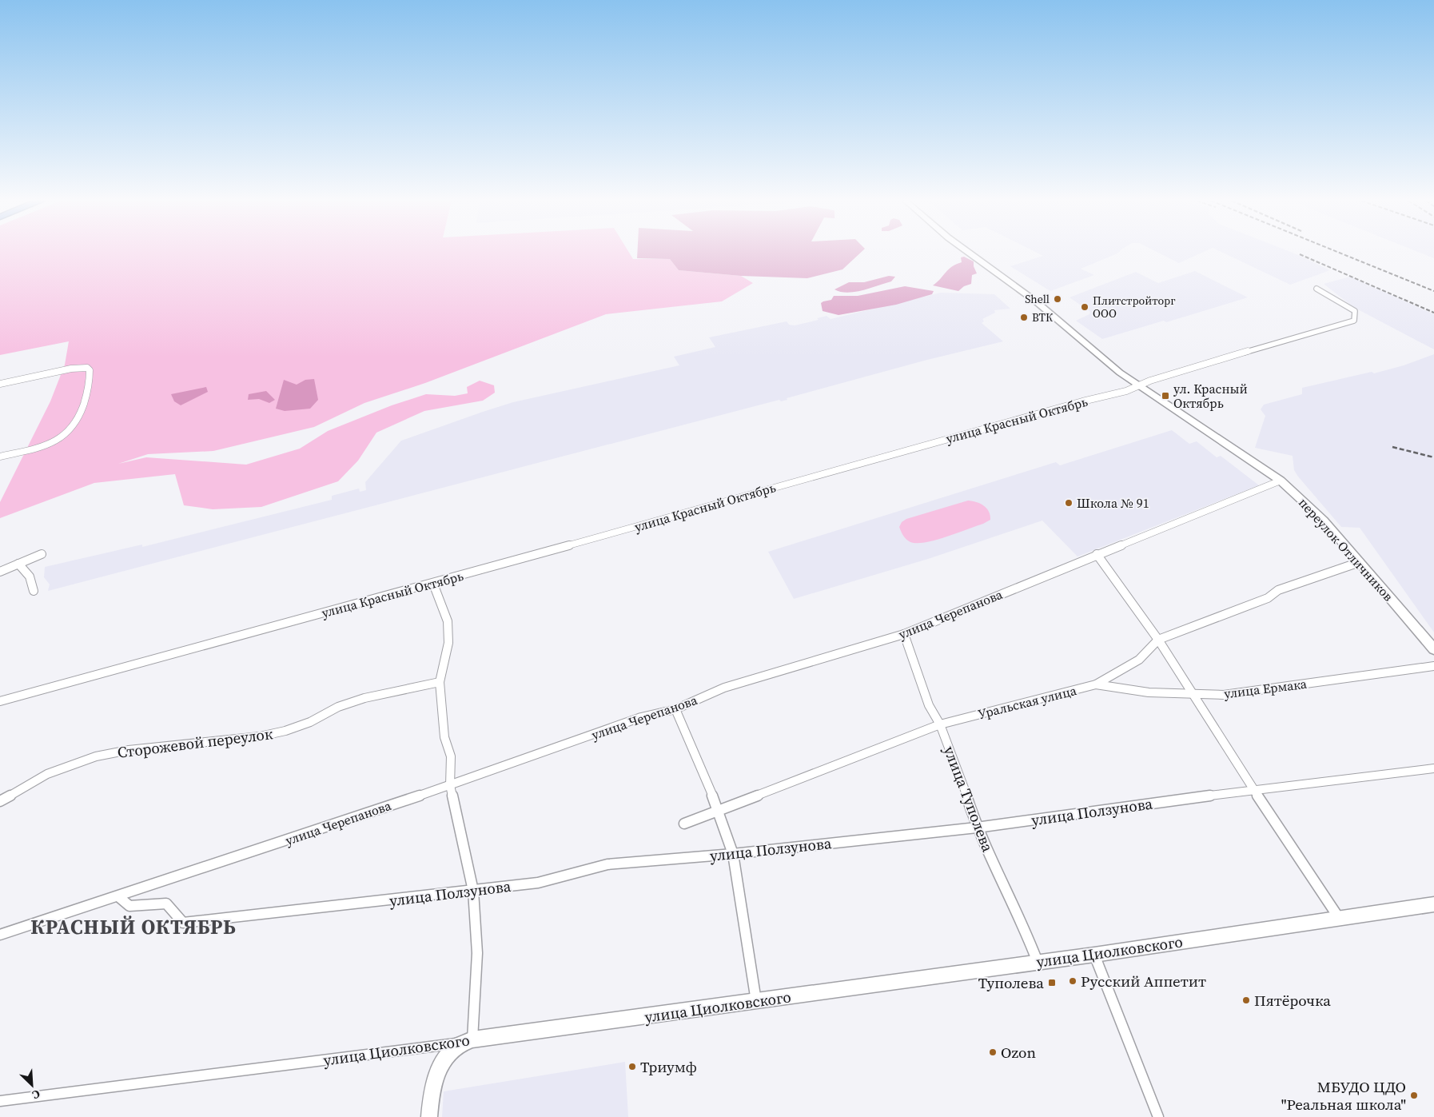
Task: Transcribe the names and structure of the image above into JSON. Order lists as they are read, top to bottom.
{
  "streets": {
    "main road": ["переулок Отличников", "улица Циолковского"],
    "street": [
      "улица Красный Октябрь",
      "улица Черепанова",
      "улица Ермака",
      "Уральская улица",
      "Сторожевой переулок",
      "улица Туполева",
      "улица Ползунова"
    ]
  },
  "crossings": [
    ["улица Красный Октябрь", "переулок Отличников"],
    ["переулок Отличников", "улица Черепанова"],
    ["переулок Отличников", "Уральская улица"],
    ["улица Черепанова", "улица Туполева"],
    ["улица Черепанова", "улица Ползунова"],
    ["улица Ермака", "Уральская улица"],
    ["Уральская улица", "улица Туполева"],
    ["улица Туполева", "улица Ползунова"],
    ["улица Туполева", "улица Циолковского"]
  ],
  "districts": ["КРАСНЫЙ ОКТЯБРЬ"],
  "places": {
    "other": [
      "Shell",
      "Плитстройторг ООО",
      "ВТК",
      "Школа № 91",
      "Русский Аппетит",
      "Пятёрочка",
      "Ozon",
      "Триумф",
      "МБУДО ЦДО \"Реальная школа\""
    ],
    "transit": ["ул. Красный Октябрь", "Туполева"]
  },
  "north": "bottom right"
}
